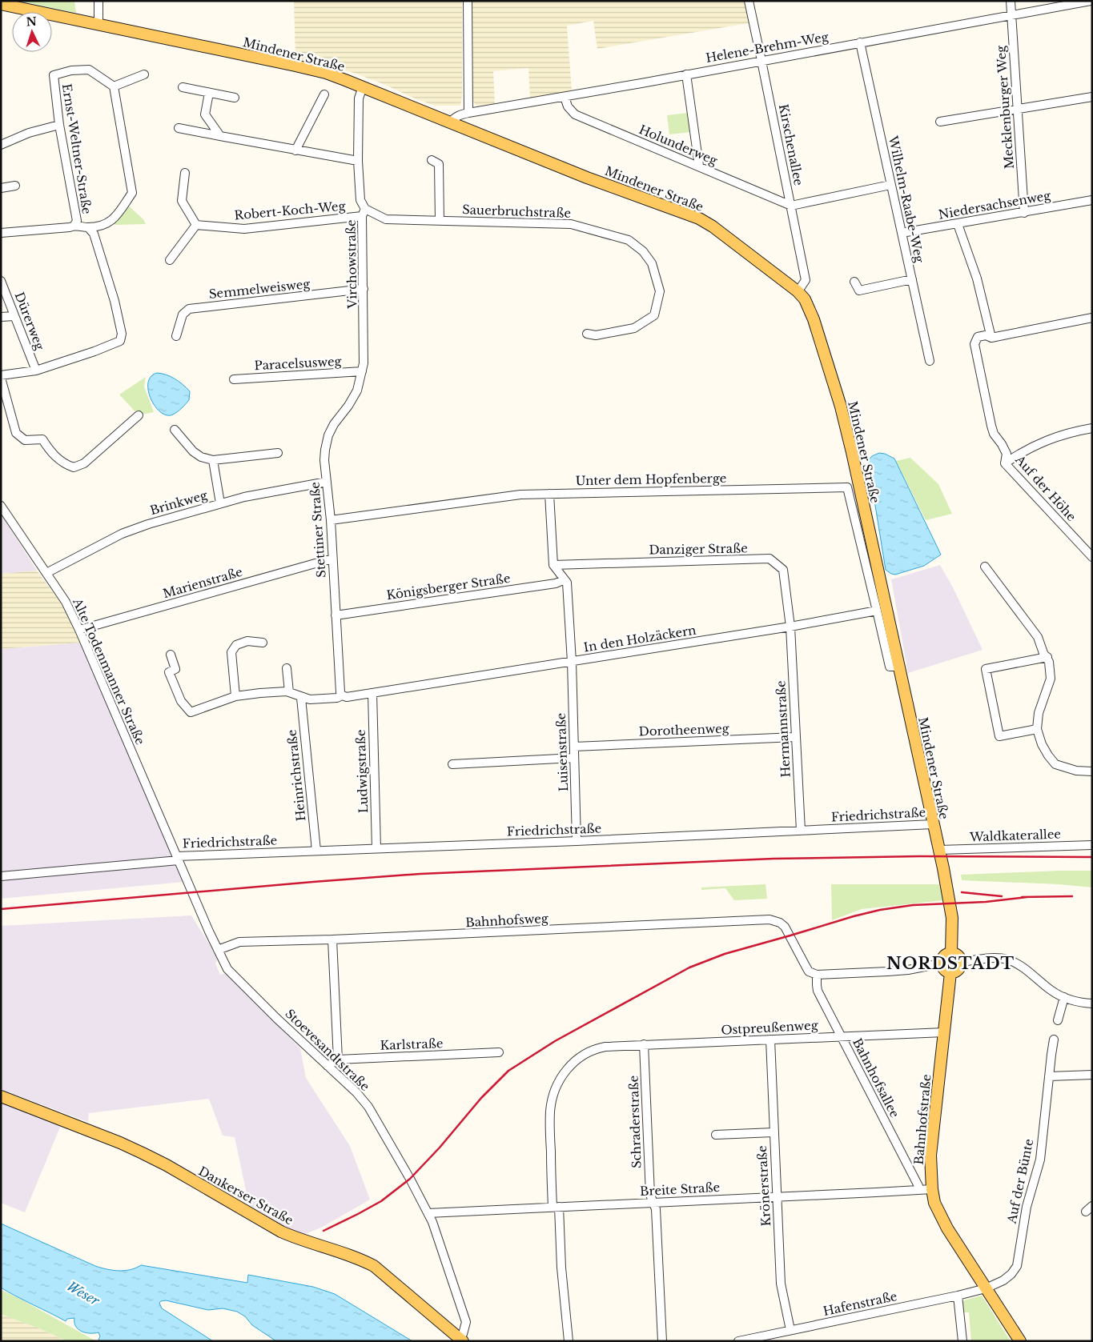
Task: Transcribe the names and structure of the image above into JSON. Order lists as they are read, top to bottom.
{
  "streets": {
    "main road": ["Mindener Straße", "Bahnhofstraße", "Dankerser Straße"],
    "street": [
      "Helene-Brehm-Weg",
      "Mecklenburger Weg",
      "Holunderweg",
      "Kirschenallee",
      "Ernst-Weltner-Straße",
      "Wilhelm-Raabe-Weg",
      "Niedersachsenweg",
      "Robert-Koch-Weg",
      "Sauerbruchstraße",
      "Virchowstraße",
      "Semmelweisweg",
      "Dürerweg",
      "Paracelsusweg",
      "Unter dem Hopfenberge",
      "Auf der Höhe",
      "Brinkweg",
      "Stettiner Straße",
      "Danziger Straße",
      "Marienstraße",
      "Königsberger Straße",
      "In den Holzäckern",
      "Alte Todenmanner Straße",
      "Hermannstraße",
      "Dorotheenweg",
      "Luisenstraße",
      "Ludwigstraße",
      "Heinrichstraße",
      "Friedrichstraße",
      "Waldkaterallee",
      "Bahnhofsweg",
      "Ostpreußenweg",
      "Karlstraße",
      "Stoevesandtstraße",
      "Bahnhofsallee",
      "Schraderstraße",
      "Auf der Bünte",
      "Krönerstraße",
      "Breite Straße",
      "Hafenstraße"
    ]
  },
  "crossings": [
    ["Helene-Brehm-Weg", "Mindener Straße"],
    ["Helene-Brehm-Weg", "Mecklenburger Weg"],
    ["Helene-Brehm-Weg", "Holunderweg"],
    ["Helene-Brehm-Weg", "Kirschenallee"],
    ["Helene-Brehm-Weg", "Wilhelm-Raabe-Weg"],
    ["Mindener Straße", "Kirschenallee"],
    ["Mindener Straße", "Virchowstraße"],
    ["Mindener Straße", "Friedrichstraße"],
    ["Mindener Straße", "Waldkaterallee"],
    ["Mecklenburger Weg", "Niedersachsenweg"],
    ["Holunderweg", "Kirschenallee"],
    ["Wilhelm-Raabe-Weg", "Niedersachsenweg"],
    ["Robert-Koch-Weg", "Sauerbruchstraße"],
    ["Robert-Koch-Weg", "Virchowstraße"],
    ["Sauerbruchstraße", "Virchowstraße"],
    ["Virchowstraße", "Semmelweisweg"],
    ["Virchowstraße", "Paracelsusweg"],
    ["Virchowstraße", "Stettiner Straße"],
    ["Paracelsusweg", "Stettiner Straße"],
    ["Unter dem Hopfenberge", "Stettiner Straße"],
    ["Unter dem Hopfenberge", "In den Holzäckern"],
    ["Brinkweg", "Stettiner Straße"],
    ["Brinkweg", "Alte Todenmanner Straße"],
    ["Stettiner Straße", "Marienstraße"],
    ["Stettiner Straße", "Königsberger Straße"],
    ["Stettiner Straße", "In den Holzäckern"],
    ["Danziger Straße", "In den Holzäckern"],
    ["Danziger Straße", "Hermannstraße"],
    ["Marienstraße", "Alte Todenmanner Straße"],
    ["Königsberger Straße", "Luisenstraße"],
    ["In den Holzäckern", "Hermannstraße"],
    ["In den Holzäckern", "Luisenstraße"],
    ["In den Holzäckern", "Ludwigstraße"],
    ["In den Holzäckern", "Heinrichstraße"],
    ["Alte Todenmanner Straße", "Friedrichstraße"],
    ["Alte Todenmanner Straße", "Stoevesandtstraße"],
    ["Hermannstraße", "Dorotheenweg"],
    ["Hermannstraße", "Friedrichstraße"],
    ["Dorotheenweg", "Luisenstraße"],
    ["Luisenstraße", "Friedrichstraße"],
    ["Ludwigstraße", "Friedrichstraße"],
    ["Heinrichstraße", "Friedrichstraße"],
    ["Friedrichstraße", "Stoevesandtstraße"],
    ["Bahnhofsweg", "Stoevesandtstraße"],
    ["Bahnhofsweg", "Bahnhofsallee"],
    ["Ostpreußenweg", "Bahnhofsallee"],
    ["Ostpreußenweg", "Bahnhofstraße"],
    ["Ostpreußenweg", "Schraderstraße"],
    ["Ostpreußenweg", "Krönerstraße"],
    ["Ostpreußenweg", "Breite Straße"],
    ["Karlstraße", "Stoevesandtstraße"],
    ["Stoevesandtstraße", "Breite Straße"],
    ["Stoevesandtstraße", "Dankerser Straße"],
    ["Bahnhofsallee", "Breite Straße"],
    ["Bahnhofstraße", "Auf der Bünte"],
    ["Bahnhofstraße", "Breite Straße"],
    ["Bahnhofstraße", "Hafenstraße"],
    ["Schraderstraße", "Breite Straße"],
    ["Auf der Bünte", "Hafenstraße"],
    ["Krönerstraße", "Breite Straße"],
    ["Krönerstraße", "Hafenstraße"]
  ],
  "districts": ["NORDSTADT"],
  "water": ["Weser"],
  "north": "top"
}
